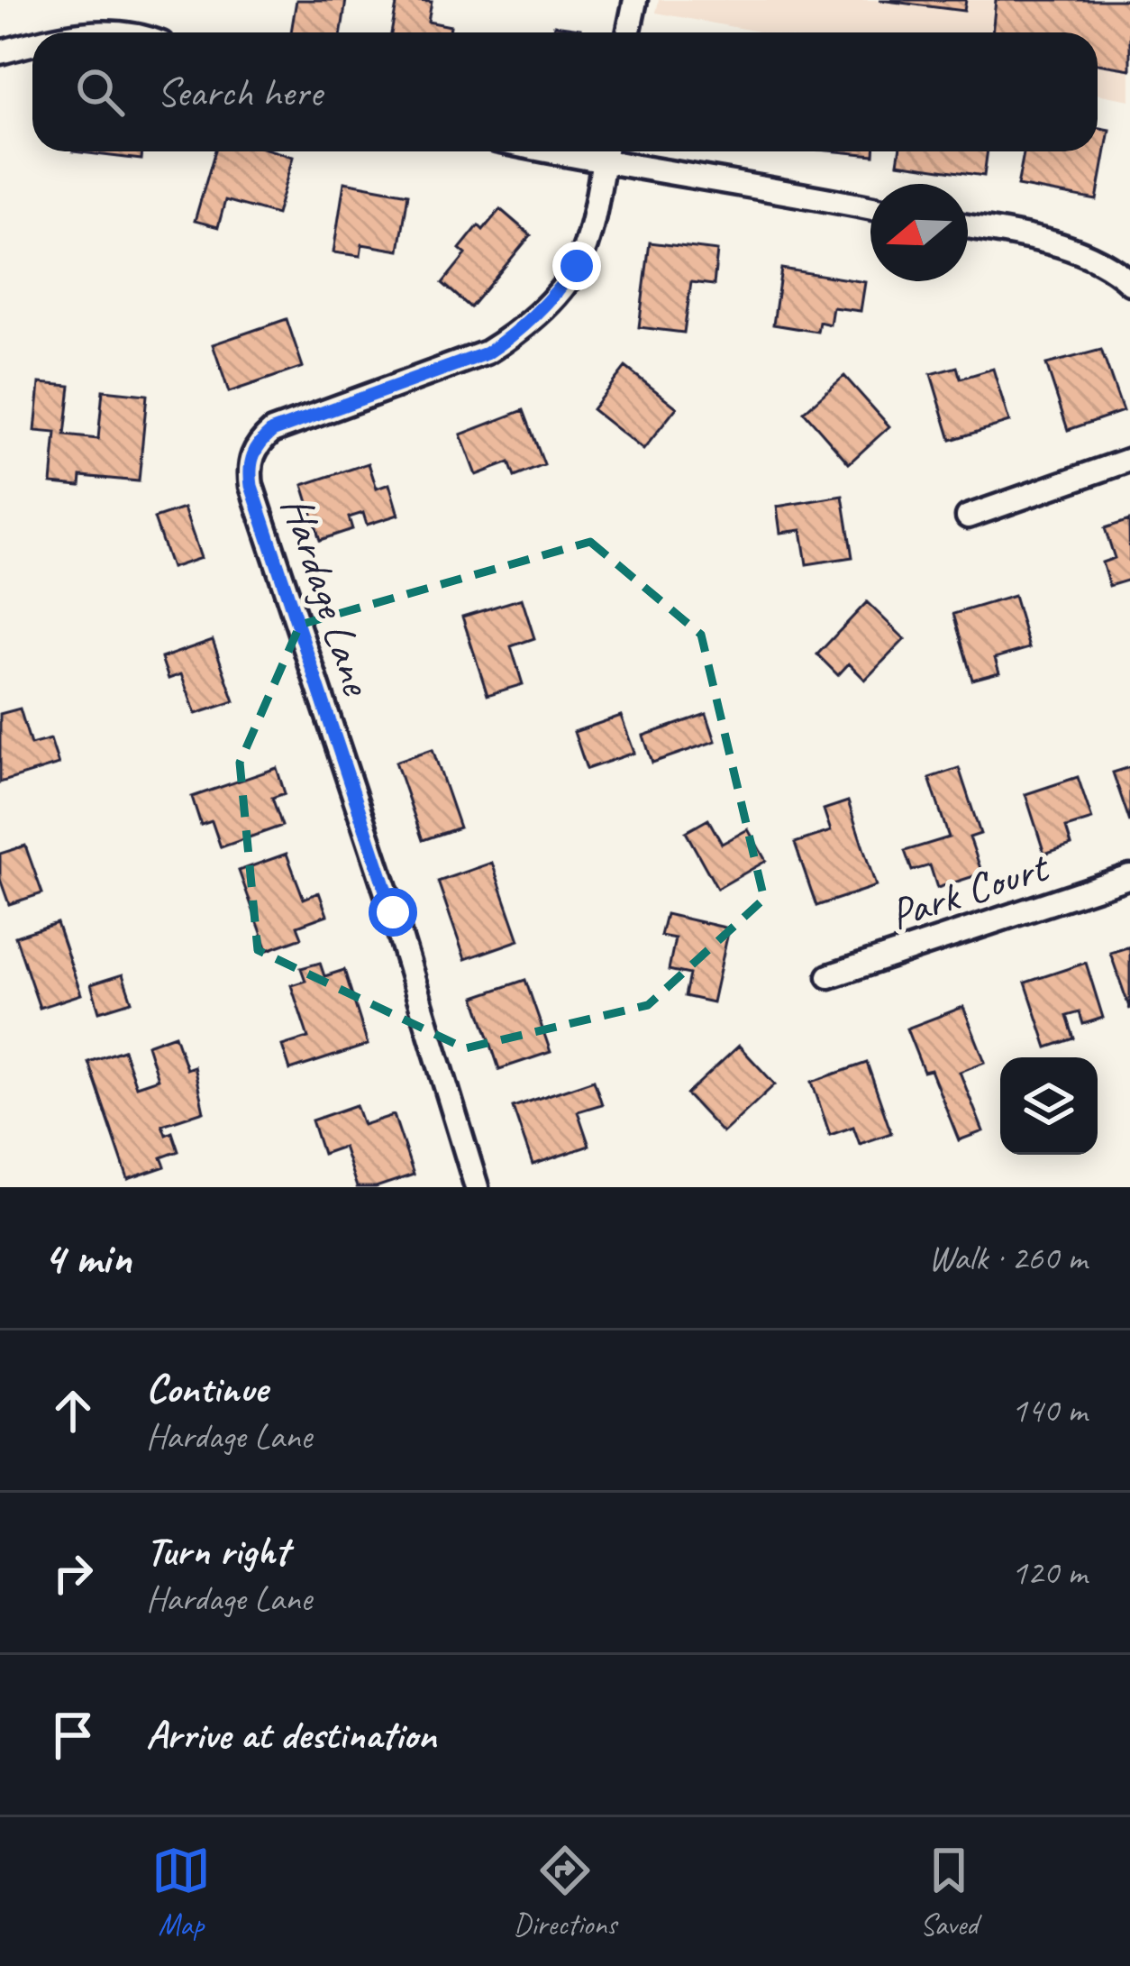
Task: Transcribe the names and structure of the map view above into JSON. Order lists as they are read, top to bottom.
{
  "streets": {
    "street": ["Hardage Lane", "Park Court"]
  },
  "north": "left",
  "page": {
    "search": "Search here",
    "heading": ["4 min", "Walk · 260 m"],
    "list": [
      ["Continue", "Hardage Lane", "140 m"],
      ["Turn right", "Hardage Lane", "120 m"],
      "Arrive at destination"
    ],
    "nav": ["Map", "Directions", "Saved"]
  }
}
